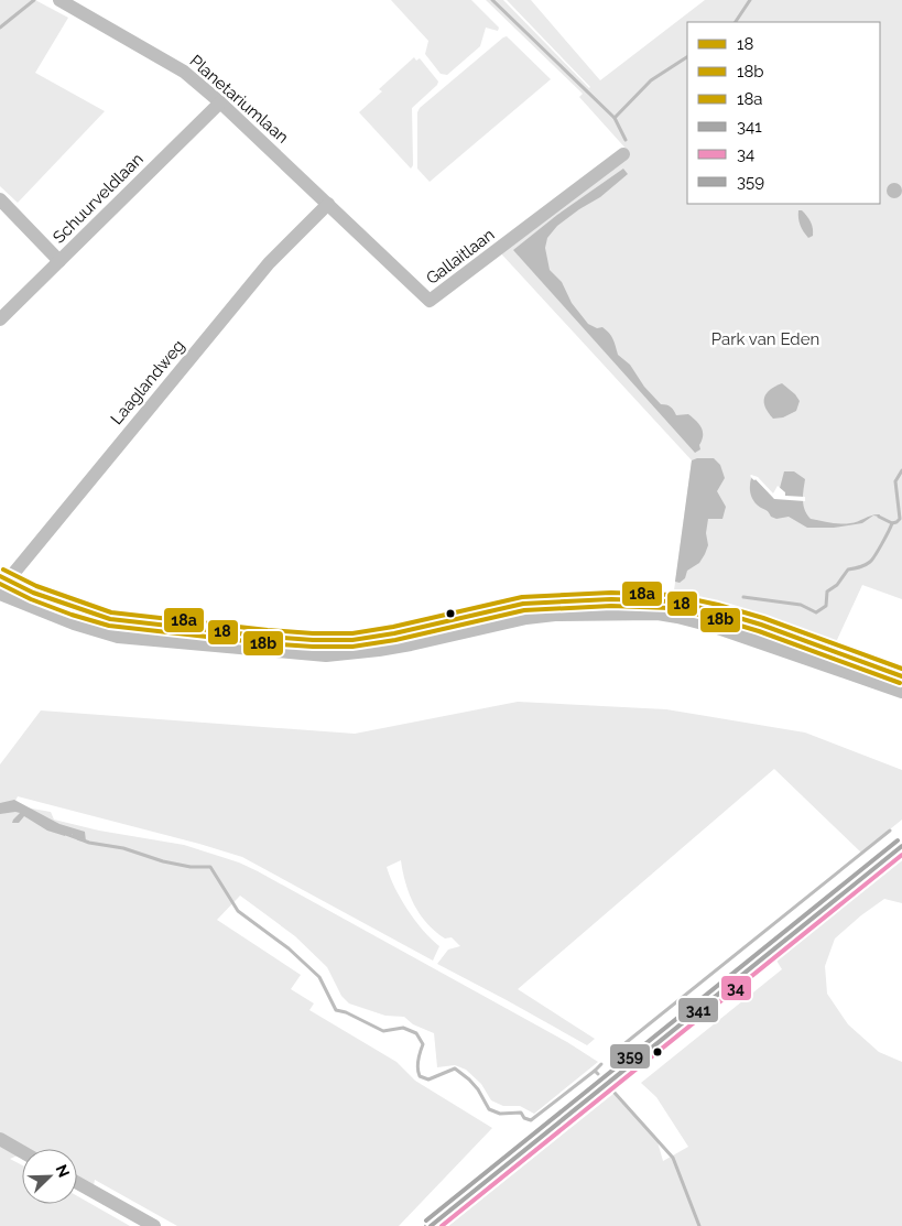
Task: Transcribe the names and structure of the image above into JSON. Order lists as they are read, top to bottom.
{
  "streets": {
    "street": [
      "Planetariumlaan",
      "Schuurveldlaan",
      "Gallaitlaan",
      "Laaglandweg"
    ]
  },
  "crossings": [
    ["Planetariumlaan", "Schuurveldlaan"],
    ["Planetariumlaan", "Gallaitlaan"],
    ["Planetariumlaan", "Laaglandweg"],
    ["Gallaitlaan", "Laaglandweg"]
  ],
  "parks": ["Park van Eden"],
  "lines": [
    "transit line 18a",
    "transit line 18",
    "transit line 18b",
    "transit line 359",
    "transit line 341",
    "transit line 34"
  ],
  "legend": [
    "18",
    "18b",
    "18a",
    "341",
    "34",
    "359"
  ],
  "north": "top right"
}
